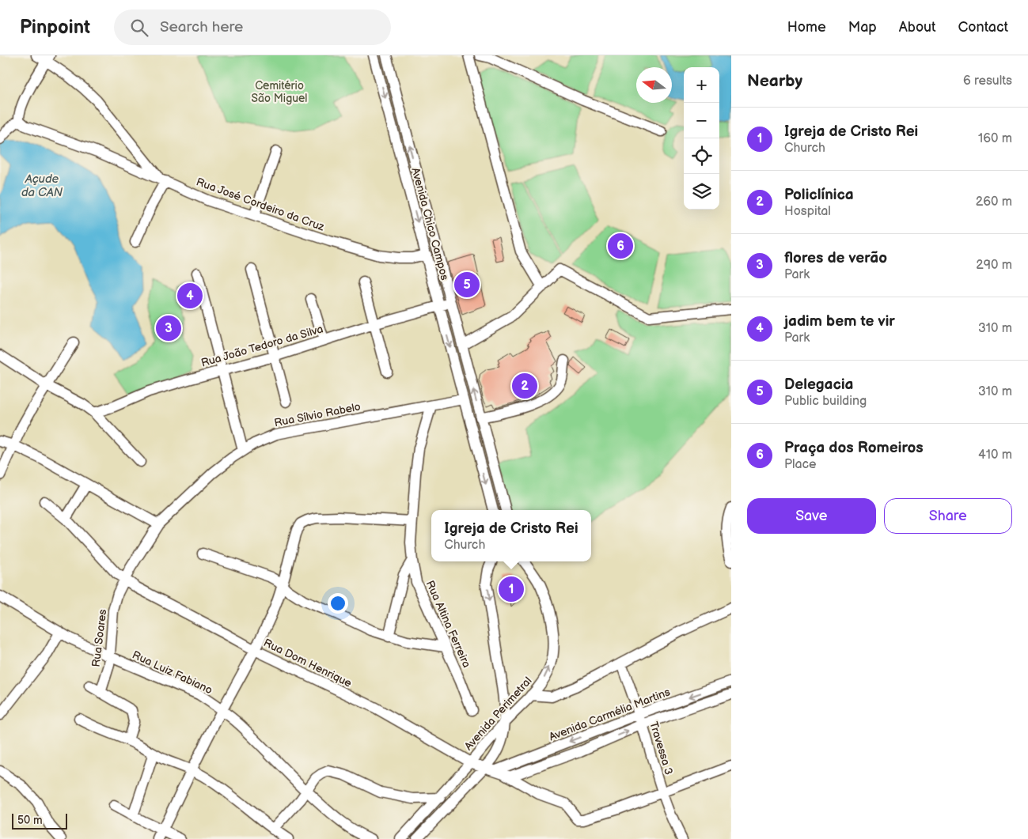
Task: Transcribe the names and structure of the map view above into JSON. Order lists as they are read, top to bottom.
{
  "streets": {
    "street": [
      "Rua José Cordeiro da Cruz",
      "Avenida Chico Campos",
      "Rua João Tedoro da Silva",
      "Rua Sílvio Rabelo",
      "Rua Altina Ferreira",
      "Rua Soares",
      "Rua Dom Henrique",
      "Rua Luiz Fabiano",
      "Avenida Perimetral",
      "Avenida Carmélia Martins",
      "Travessa 3"
    ]
  },
  "crossings": [
    ["Rua José Cordeiro da Cruz", "Avenida Chico Campos"],
    ["Avenida Chico Campos", "Rua João Tedoro da Silva"],
    ["Avenida Chico Campos", "Rua Sílvio Rabelo"],
    ["Rua Sílvio Rabelo", "Rua Altina Ferreira"],
    ["Rua Sílvio Rabelo", "Rua Soares"],
    ["Rua Soares", "Rua Dom Henrique"],
    ["Rua Soares", "Rua Luiz Fabiano"],
    ["Rua Dom Henrique", "Avenida Perimetral"],
    ["Rua Dom Henrique", "Avenida Carmélia Martins"],
    ["Rua Dom Henrique", "Travessa 3"],
    ["Avenida Carmélia Martins", "Travessa 3"]
  ],
  "water": ["Açude da CAN"],
  "parks": ["Cemitério São Miguel"],
  "scale_bar": "50 m",
  "north": "left",
  "page": {
    "header": "Pinpoint",
    "search": "Search here",
    "nav": [
      "Home",
      "Map",
      "About",
      "Contact"
    ],
    "heading": ["Nearby", "6 results"],
    "map_buttons": ["+", "−"],
    "list": [
      {
        "mark": "1",
        "name": "Igreja de Cristo Rei",
        "note": "Church",
        "value": "160 m"
      },
      {
        "mark": "2",
        "name": "Policlínica",
        "note": "Hospital",
        "value": "260 m"
      },
      {
        "mark": "3",
        "name": "flores de verão",
        "note": "Park",
        "value": "290 m"
      },
      {
        "mark": "4",
        "name": "jadim bem te vir",
        "note": "Park",
        "value": "310 m"
      },
      {
        "mark": "5",
        "name": "Delegacia",
        "note": "Public building",
        "value": "310 m"
      },
      {
        "mark": "6",
        "name": "Praça dos Romeiros",
        "note": "Place",
        "value": "410 m"
      }
    ],
    "pins": [
      "6",
      "5",
      "4",
      "3",
      "2",
      "1"
    ],
    "buttons": ["Save", "Share"],
    "popup": ["Igreja de Cristo Rei", "Church"],
    "scale": "50 m"
  }
}
